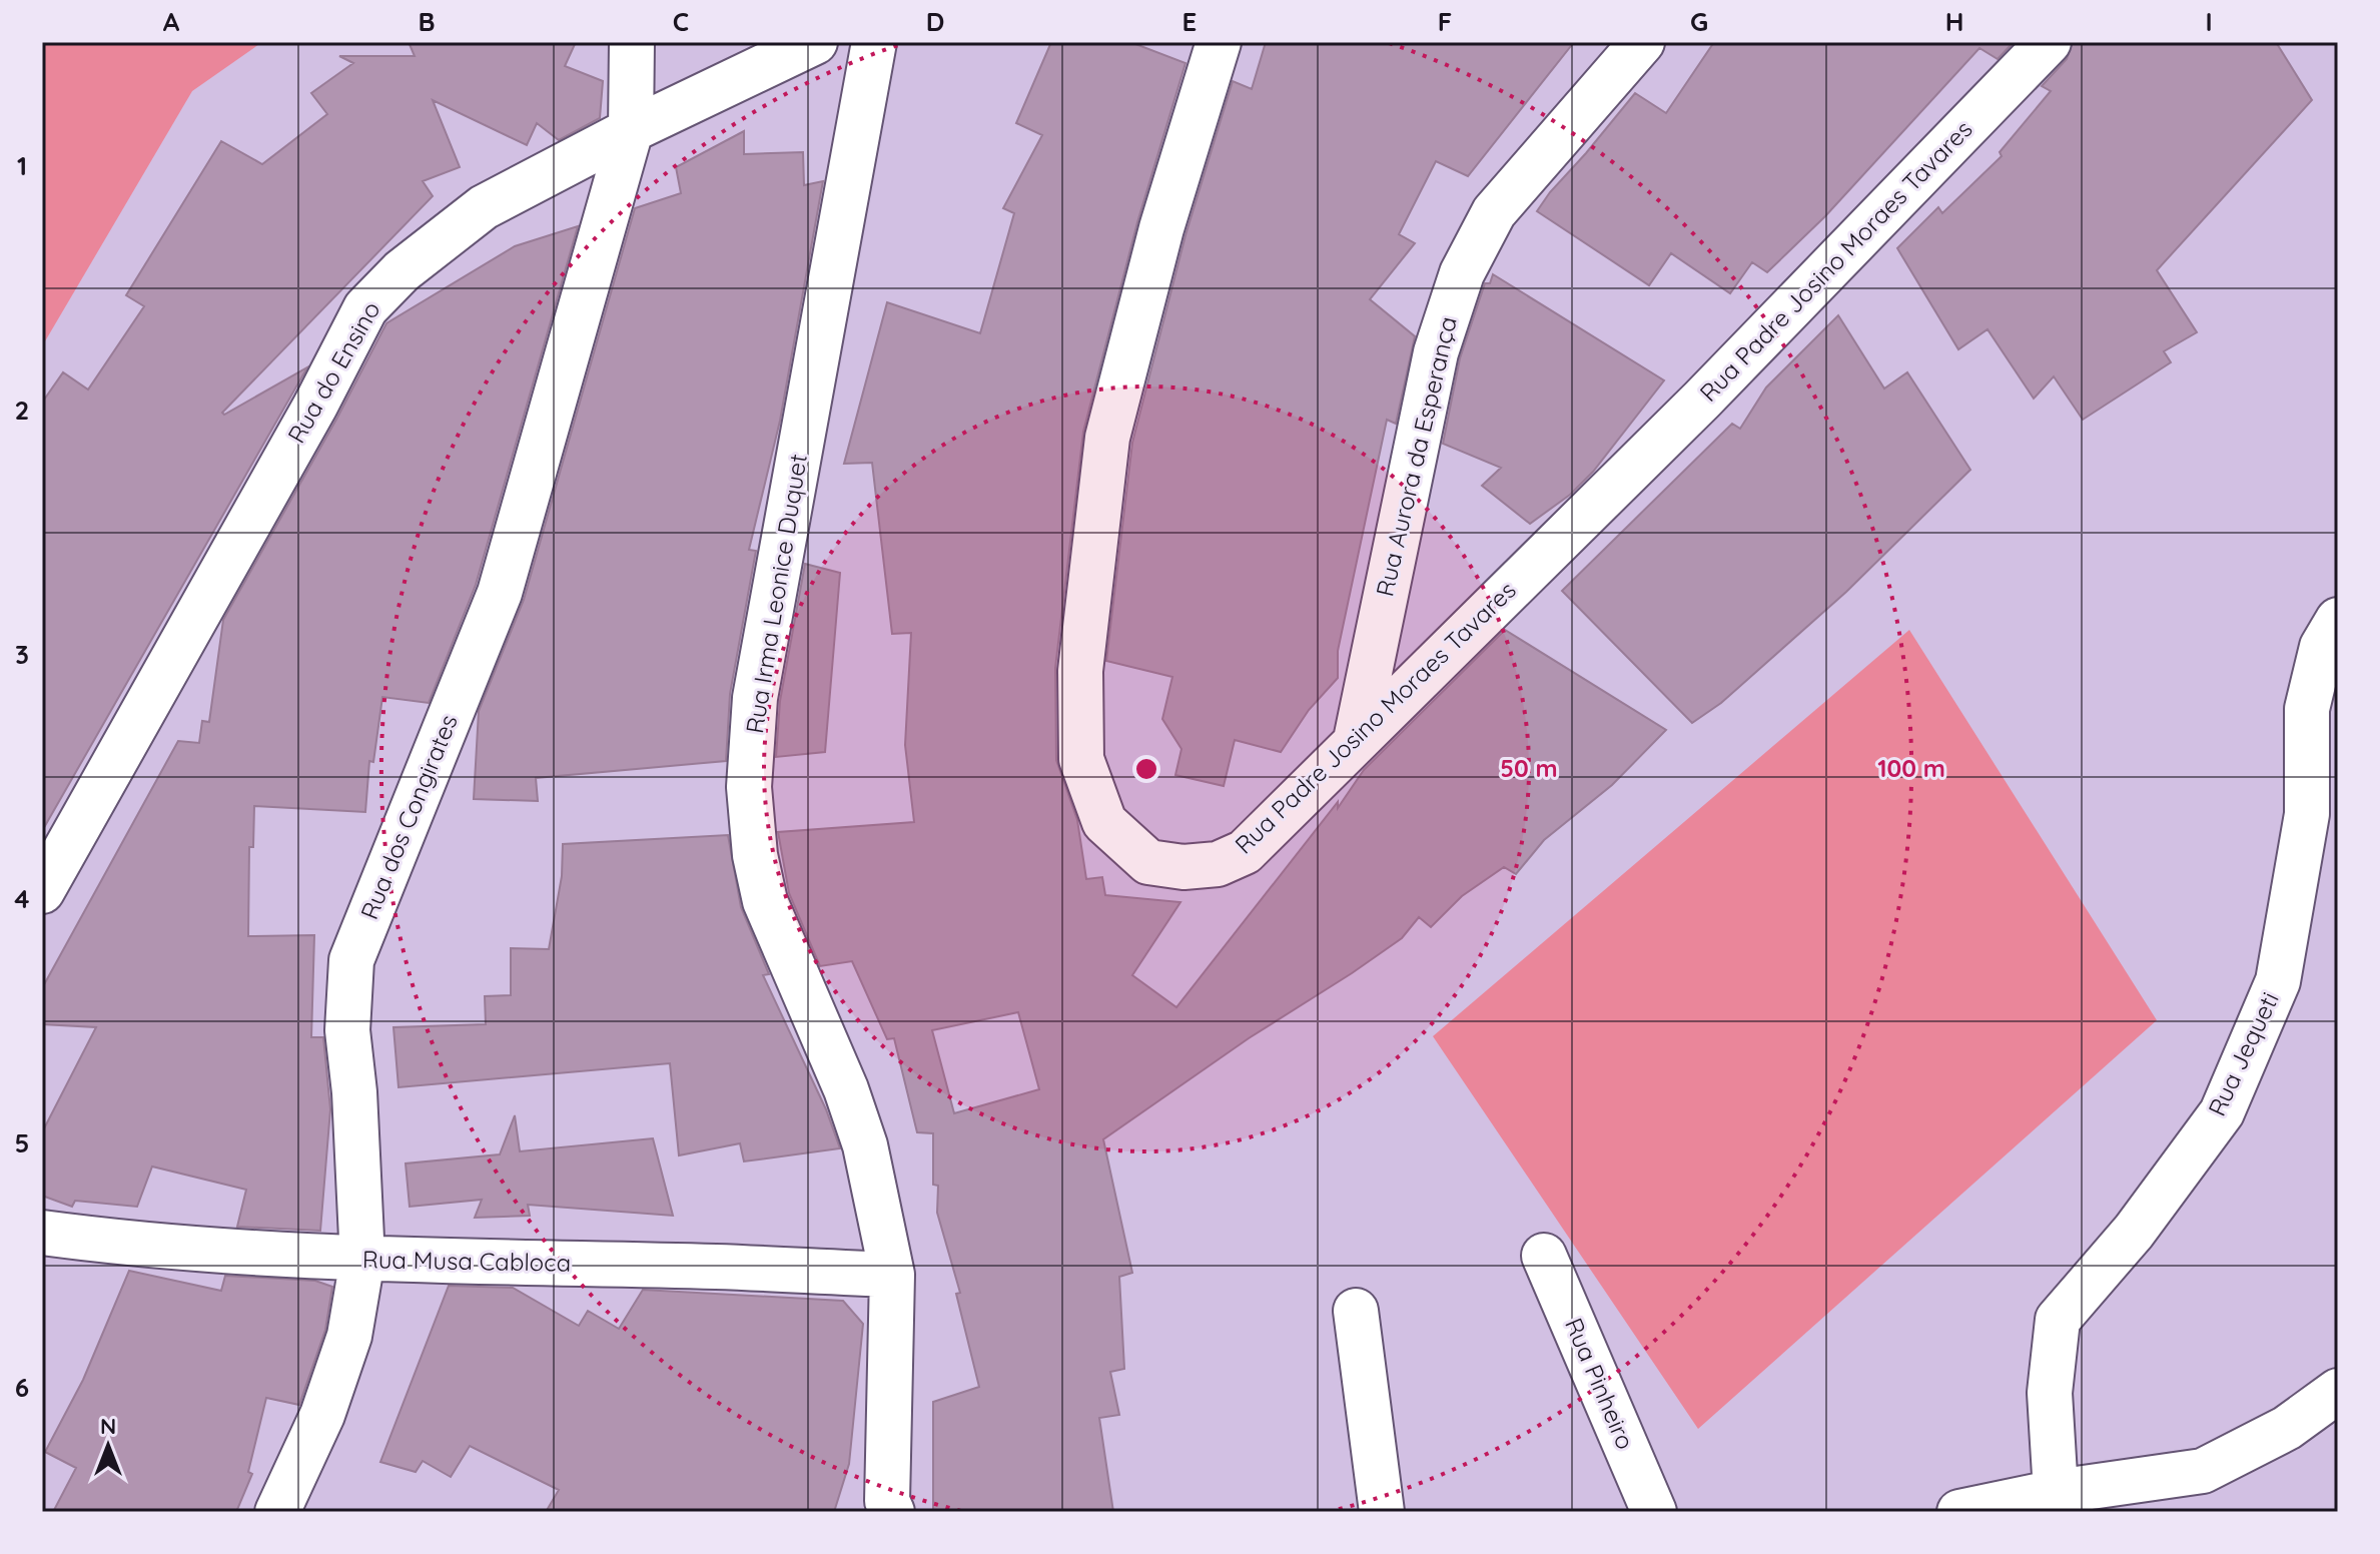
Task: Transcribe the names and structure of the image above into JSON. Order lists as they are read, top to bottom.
{
  "streets": {
    "street": [
      "Rua Padre Josino Moraes Tavares",
      "Rua do Ensino",
      "Rua Aurora da Esperança",
      "Rua Irma Leonice Duquet",
      "Rua dos Congirates",
      "Rua Jequeti",
      "Rua Musa Cabloca",
      "Rua Pinheiro"
    ]
  },
  "crossings": [
    ["Rua Padre Josino Moraes Tavares", "Rua Aurora da Esperança"],
    ["Rua do Ensino", "Rua dos Congirates"],
    ["Rua Irma Leonice Duquet", "Rua Musa Cabloca"],
    ["Rua dos Congirates", "Rua Musa Cabloca"]
  ],
  "north": "top",
  "grid": {
    "columns": [
      "A",
      "B",
      "C",
      "D",
      "E",
      "F",
      "G",
      "H",
      "I"
    ],
    "rows": [
      "1",
      "2",
      "3",
      "4",
      "5",
      "6"
    ]
  },
  "rings": ["50 m", "100 m"]
}
